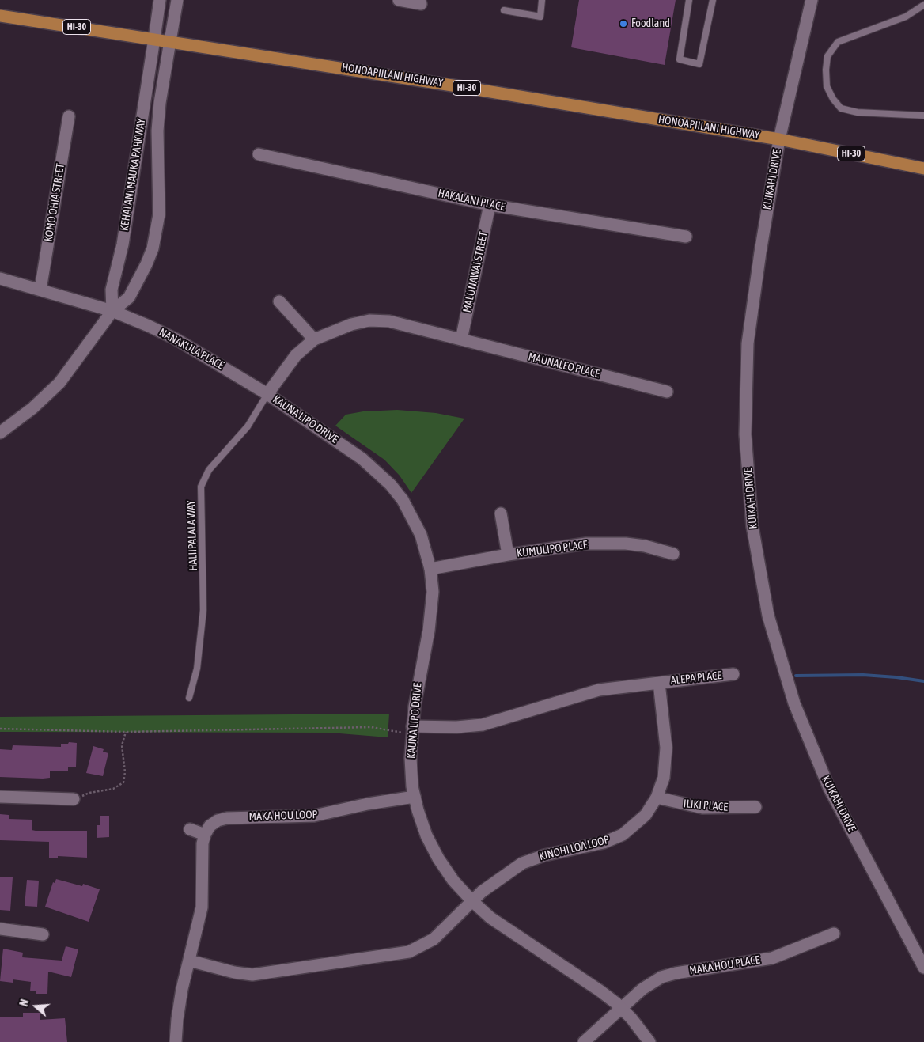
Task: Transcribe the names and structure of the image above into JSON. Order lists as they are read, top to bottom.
{
  "streets": {
    "main road": ["HI-30", "HONOAPIILANI HIGHWAY"],
    "street": [
      "KEHALANI MAUKA PARKWAY",
      "KUIKAHI DRIVE",
      "HAKALANI PLACE",
      "KOMO OHIA STREET",
      "MALUNAWAI STREET",
      "NANAKULA PLACE",
      "MAUNALEO PLACE",
      "KAUNA LIPO DRIVE",
      "KUMULIPO PLACE",
      "ALEPA PLACE",
      "ILIKI PLACE",
      "MAKA HOU LOOP",
      "KINOHI LOA LOOP",
      "MAKA HOU PLACE"
    ],
    "lane": ["HALIIPALALA WAY"]
  },
  "crossings": [
    ["HONOAPIILANI HIGHWAY", "KEHALANI MAUKA PARKWAY"],
    ["HONOAPIILANI HIGHWAY", "KUIKAHI DRIVE"],
    ["KEHALANI MAUKA PARKWAY", "NANAKULA PLACE"],
    ["HAKALANI PLACE", "MALUNAWAI STREET"],
    ["MALUNAWAI STREET", "MAUNALEO PLACE"],
    ["NANAKULA PLACE", "MAUNALEO PLACE"],
    ["NANAKULA PLACE", "KAUNA LIPO DRIVE"],
    ["NANAKULA PLACE", "HALIIPALALA WAY"],
    ["MAUNALEO PLACE", "KAUNA LIPO DRIVE"],
    ["MAUNALEO PLACE", "HALIIPALALA WAY"],
    ["KAUNA LIPO DRIVE", "HALIIPALALA WAY"],
    ["KAUNA LIPO DRIVE", "KUMULIPO PLACE"],
    ["KAUNA LIPO DRIVE", "MAKA HOU LOOP"],
    ["KAUNA LIPO DRIVE", "KINOHI LOA LOOP"],
    ["KAUNA LIPO DRIVE", "MAKA HOU PLACE"],
    ["ALEPA PLACE", "KINOHI LOA LOOP"],
    ["ILIKI PLACE", "KINOHI LOA LOOP"]
  ],
  "places": ["Foodland"],
  "north": "left"
}
